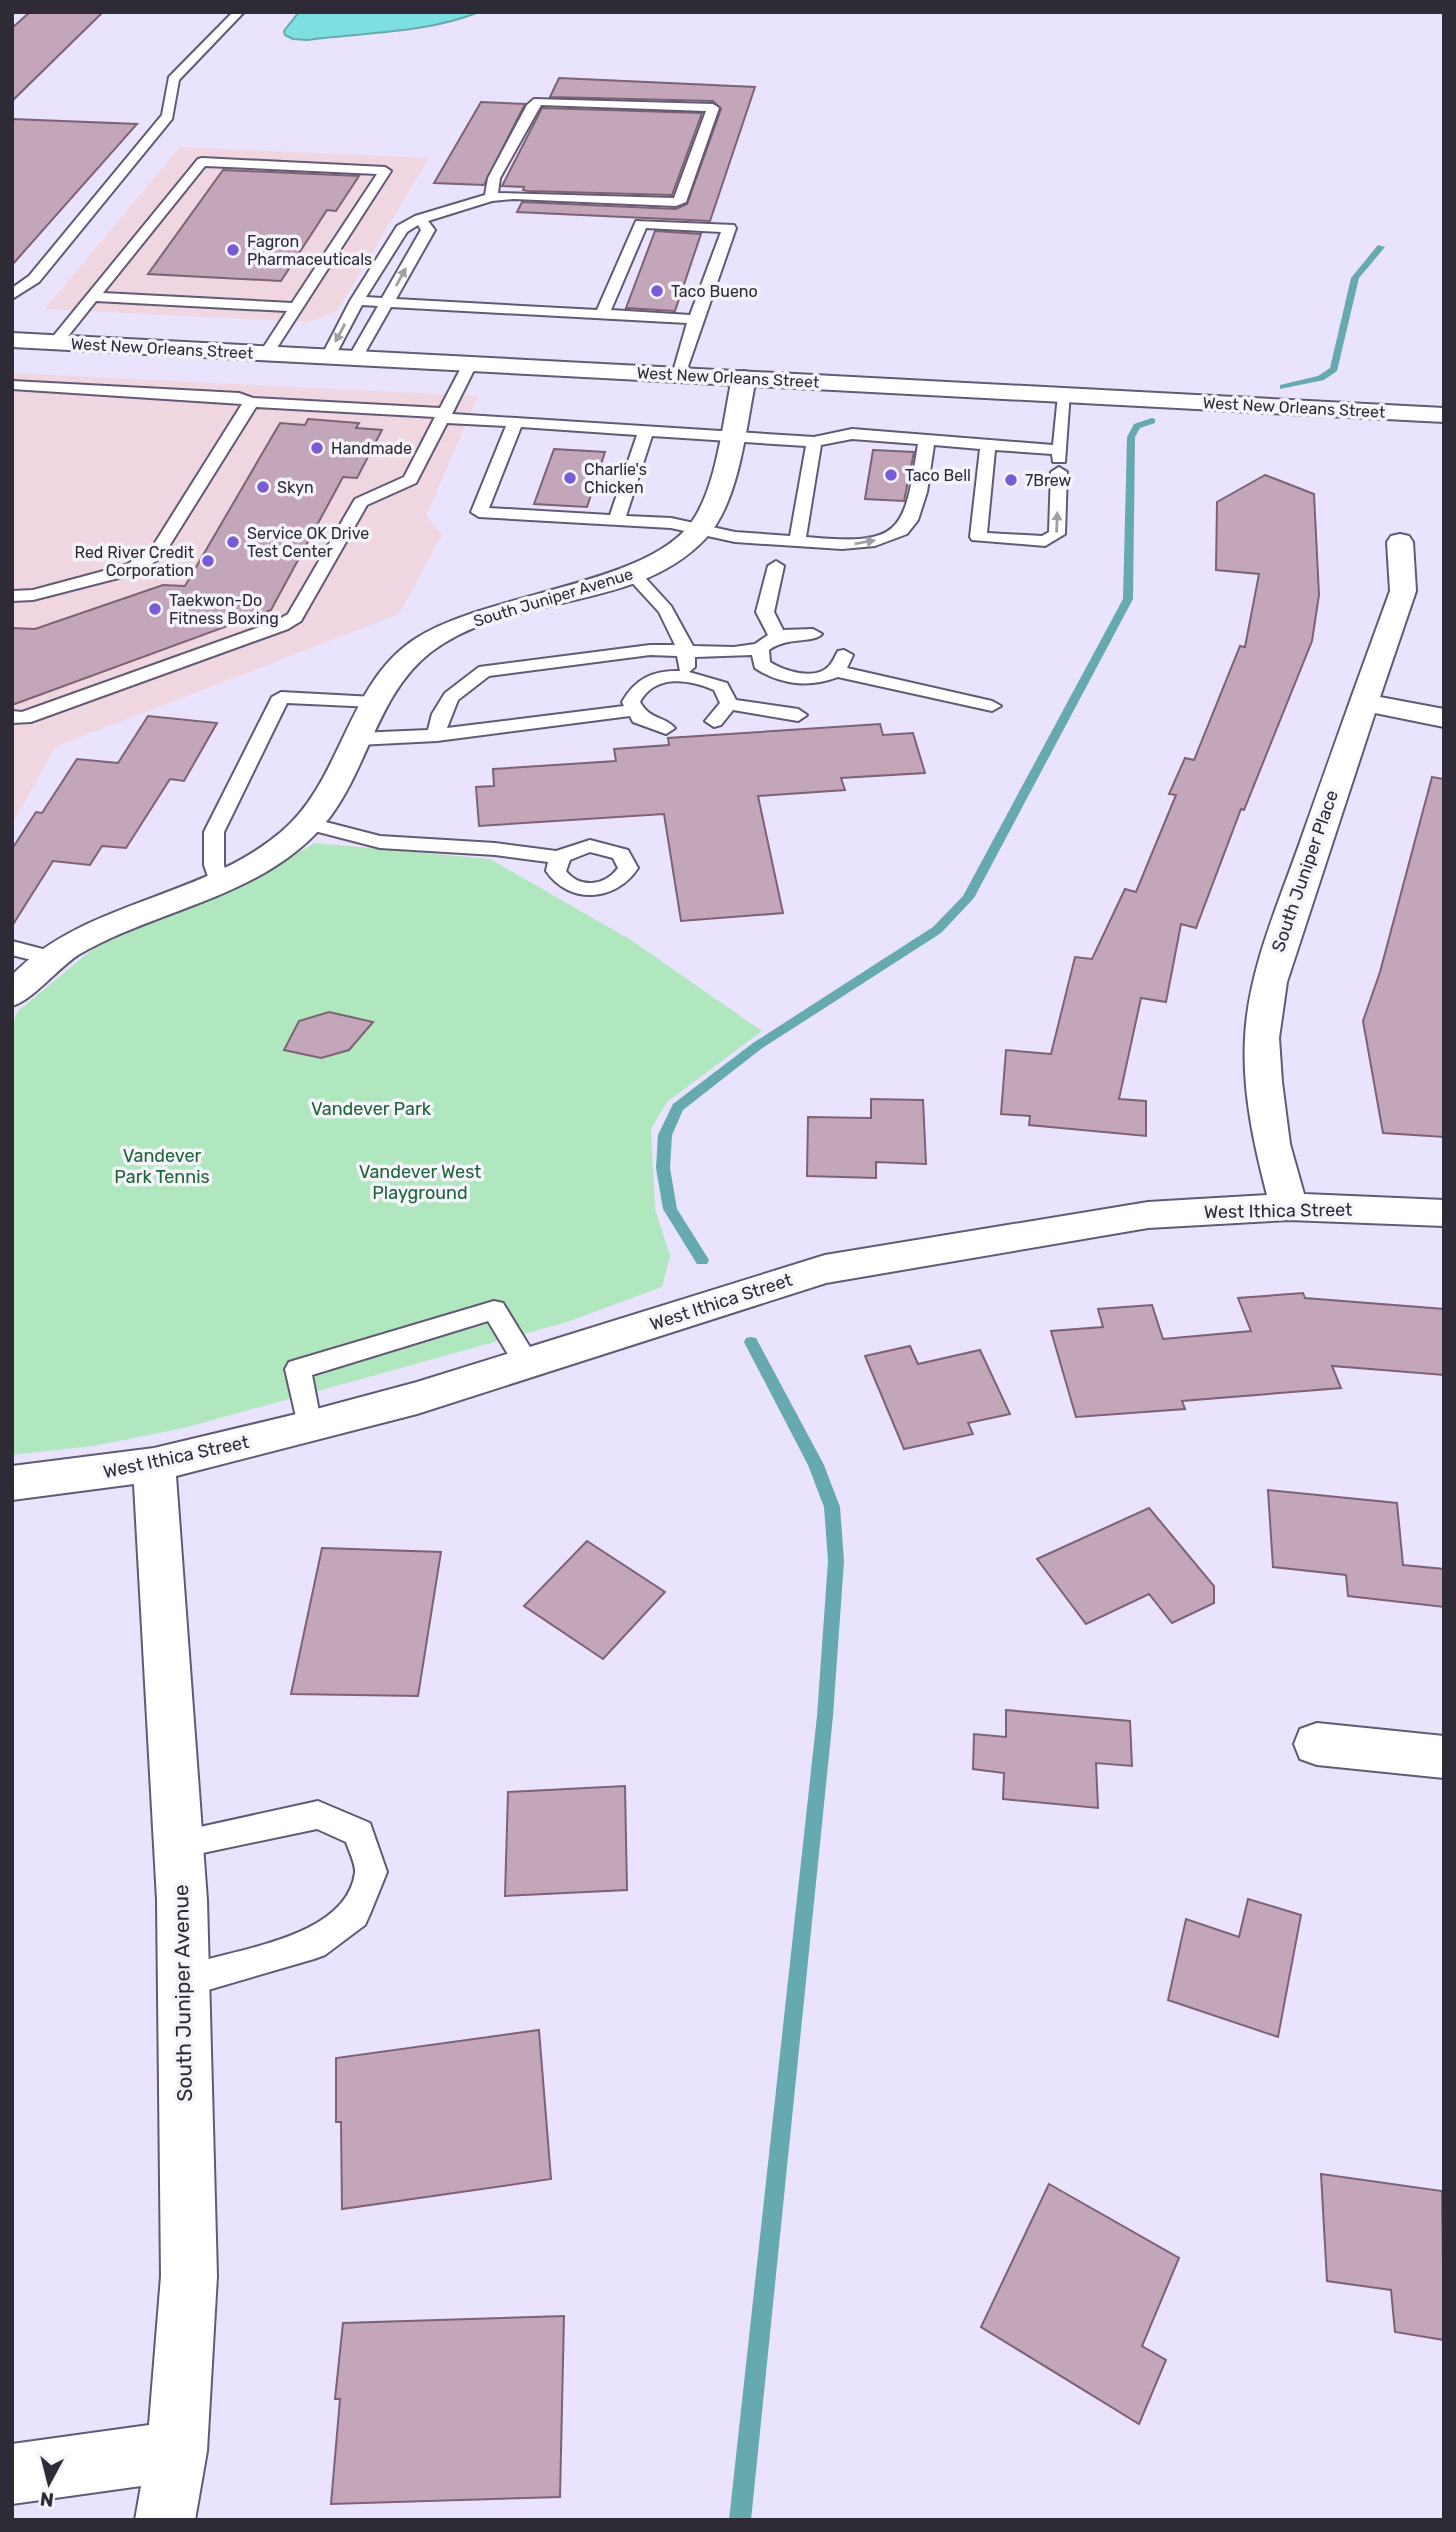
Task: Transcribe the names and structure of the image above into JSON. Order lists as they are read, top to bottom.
{
  "streets": {
    "street": [
      "West New Orleans Street",
      "South Juniper Avenue",
      "South Juniper Place",
      "West Ithica Street"
    ]
  },
  "crossings": [
    ["West New Orleans Street", "South Juniper Avenue"],
    ["South Juniper Avenue", "West Ithica Street"],
    ["South Juniper Place", "West Ithica Street"]
  ],
  "parks": ["Vandever Park", "Vandever Park Tennis", "Vandever West Playground"],
  "places": [
    "Fagron Pharmaceuticals",
    "Taco Bueno",
    "Handmade",
    "Taco Bell",
    "Charlie's Chicken",
    "7Brew",
    "Skyn",
    "Service OK Drive Test Center",
    "Red River Credit Corporation",
    "Taekwon-Do Fitness Boxing"
  ],
  "north": "bottom"
}
